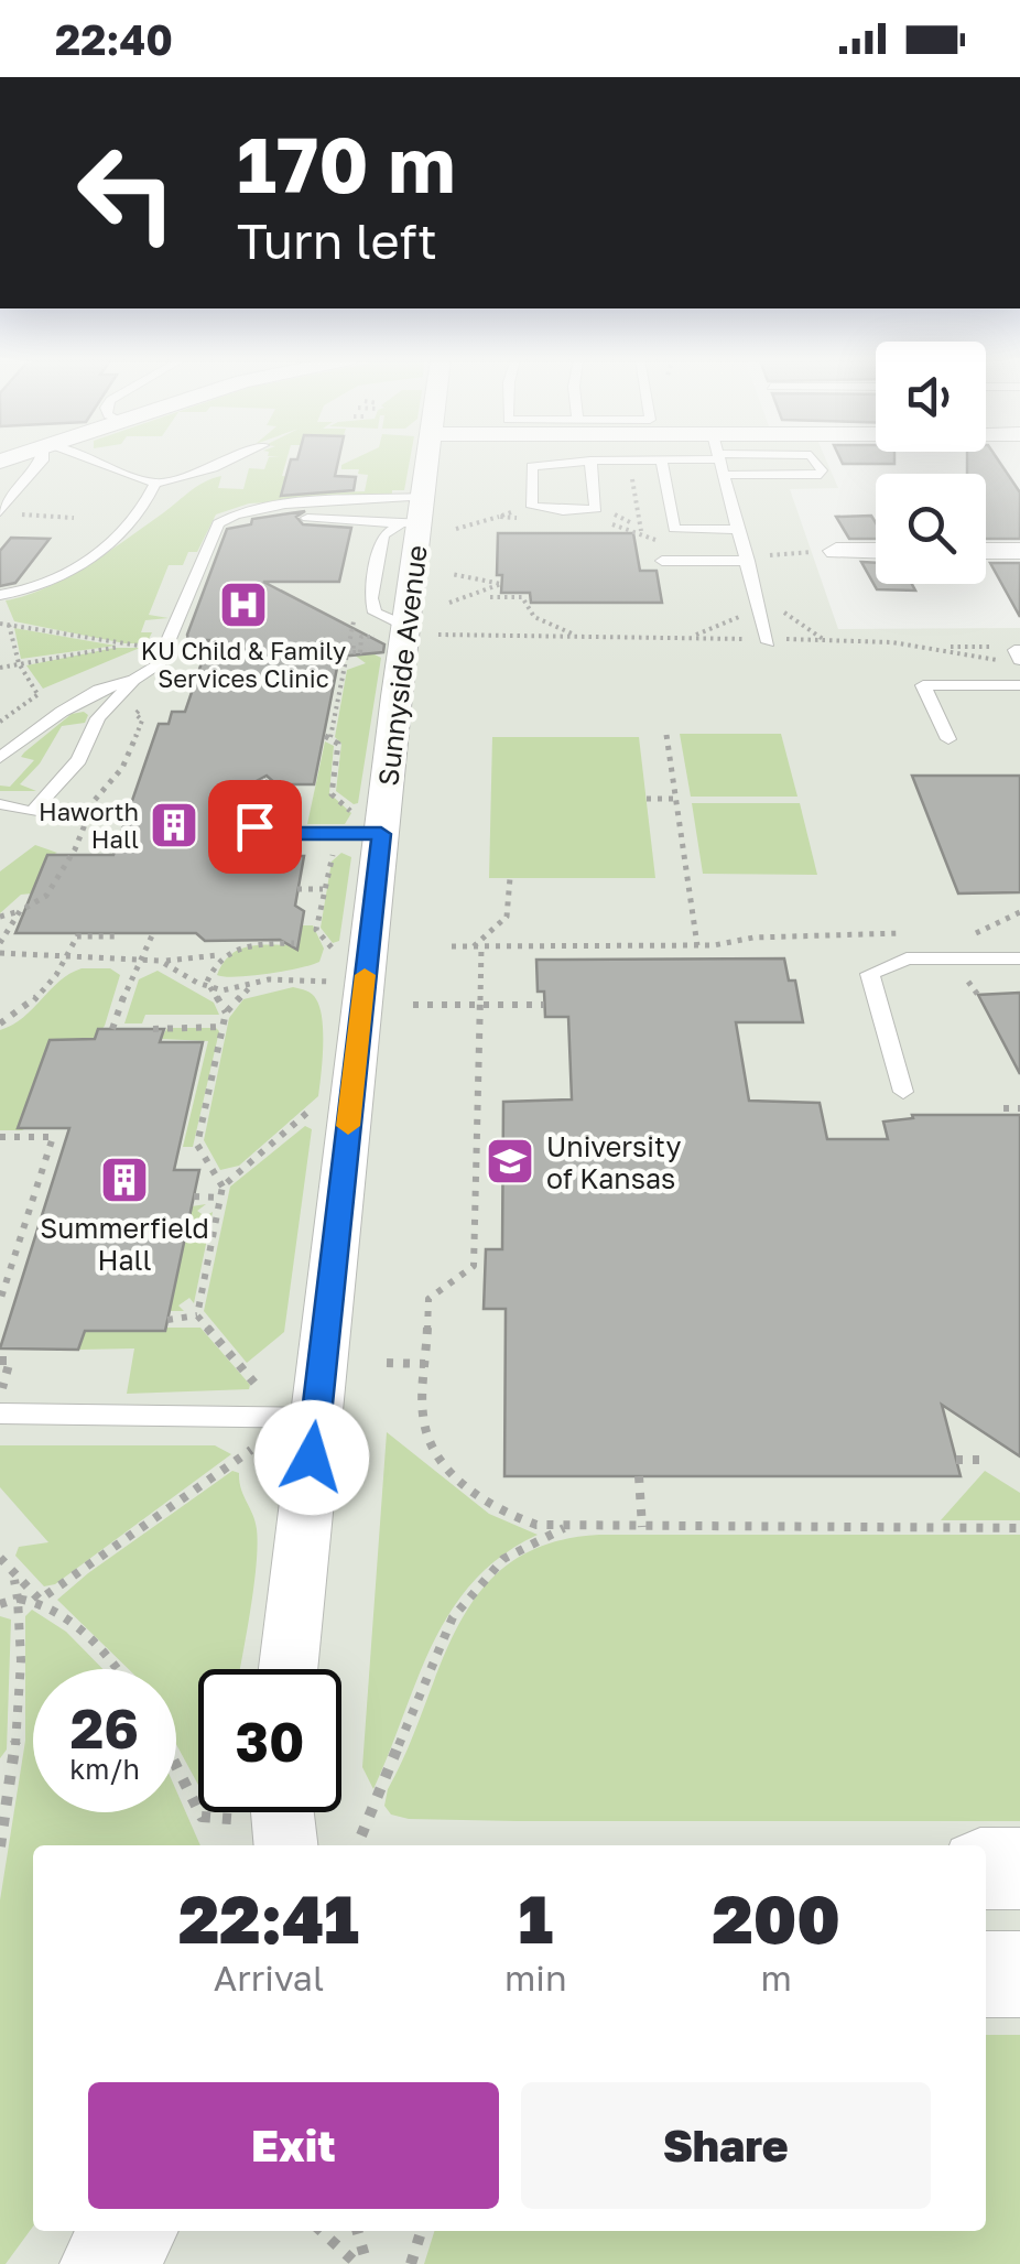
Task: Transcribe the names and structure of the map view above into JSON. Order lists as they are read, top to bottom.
{
  "streets": {
    "street": ["Sunnyside Avenue"]
  },
  "places": {
    "hospital": ["KU Child & Family Services Clinic"],
    "building": ["Haworth Hall", "Summerfield Hall"],
    "school or university": ["University of Kansas"]
  },
  "page": {
    "status": "22:40",
    "turn": ["170 m", "Turn left"],
    "speed": "26 km/h",
    "limit": "30",
    "eta": [
      "22:41",
      "Arrival",
      "1",
      "min",
      "200",
      "m"
    ],
    "buttons": ["Exit", "Share"]
  }
}
